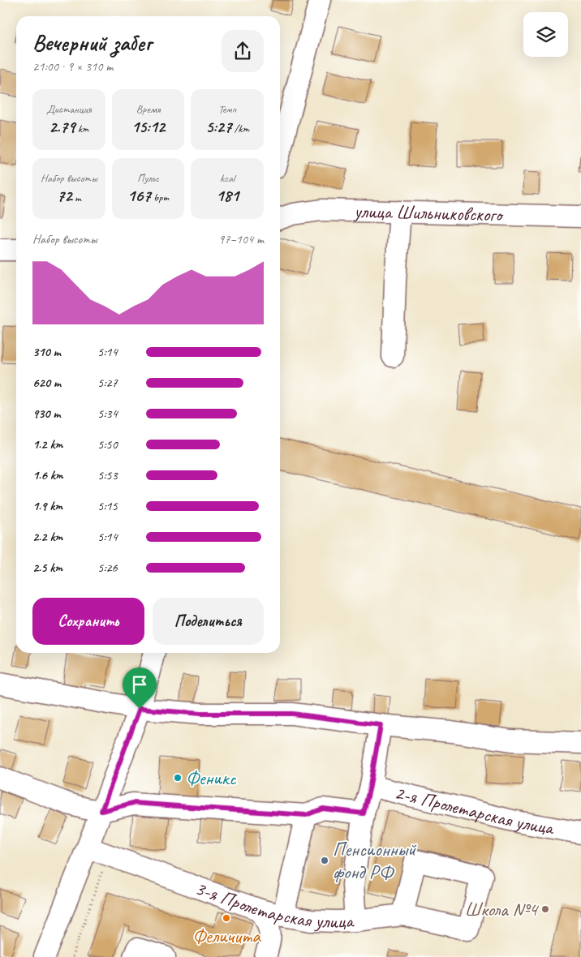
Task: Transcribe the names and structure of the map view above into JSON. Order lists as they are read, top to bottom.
{
  "streets": {
    "street": ["улица Шильниковского", "2-я Пролетарская улица", "3-я Пролетарская улица"]
  },
  "crossings": [
    ["2-я Пролетарская улица", "3-я Пролетарская улица"]
  ],
  "places": [
    "Феникс",
    "Пенсионный фонд РФ",
    "Школа №4",
    "Феличита"
  ],
  "page": {
    "heading": ["Вечерний забег", "21:00 · 9 × 310 m"],
    "stats": [
      ["Дистанция", "2.79 km"],
      ["Время", "15:12"],
      ["Темп", "5:27 /km"],
      ["Набор высоты", "72 m"],
      ["Пульс", "167 bpm"],
      ["kcal", "181"]
    ],
    "chart": ["Набор высоты", "97–104 m"],
    "list": [
      {
        "name": "310 m",
        "note": "5:14"
      },
      {
        "name": "620 m",
        "note": "5:27"
      },
      {
        "name": "930 m",
        "note": "5:34"
      },
      {
        "name": "1.2 km",
        "note": "5:50"
      },
      {
        "name": "1.6 km",
        "note": "5:53"
      },
      {
        "name": "1.9 km",
        "note": "5:15"
      },
      {
        "name": "2.2 km",
        "note": "5:14"
      },
      {
        "name": "2.5 km",
        "note": "5:26"
      }
    ],
    "buttons": ["Сохранить", "Поделиться"]
  }
}
